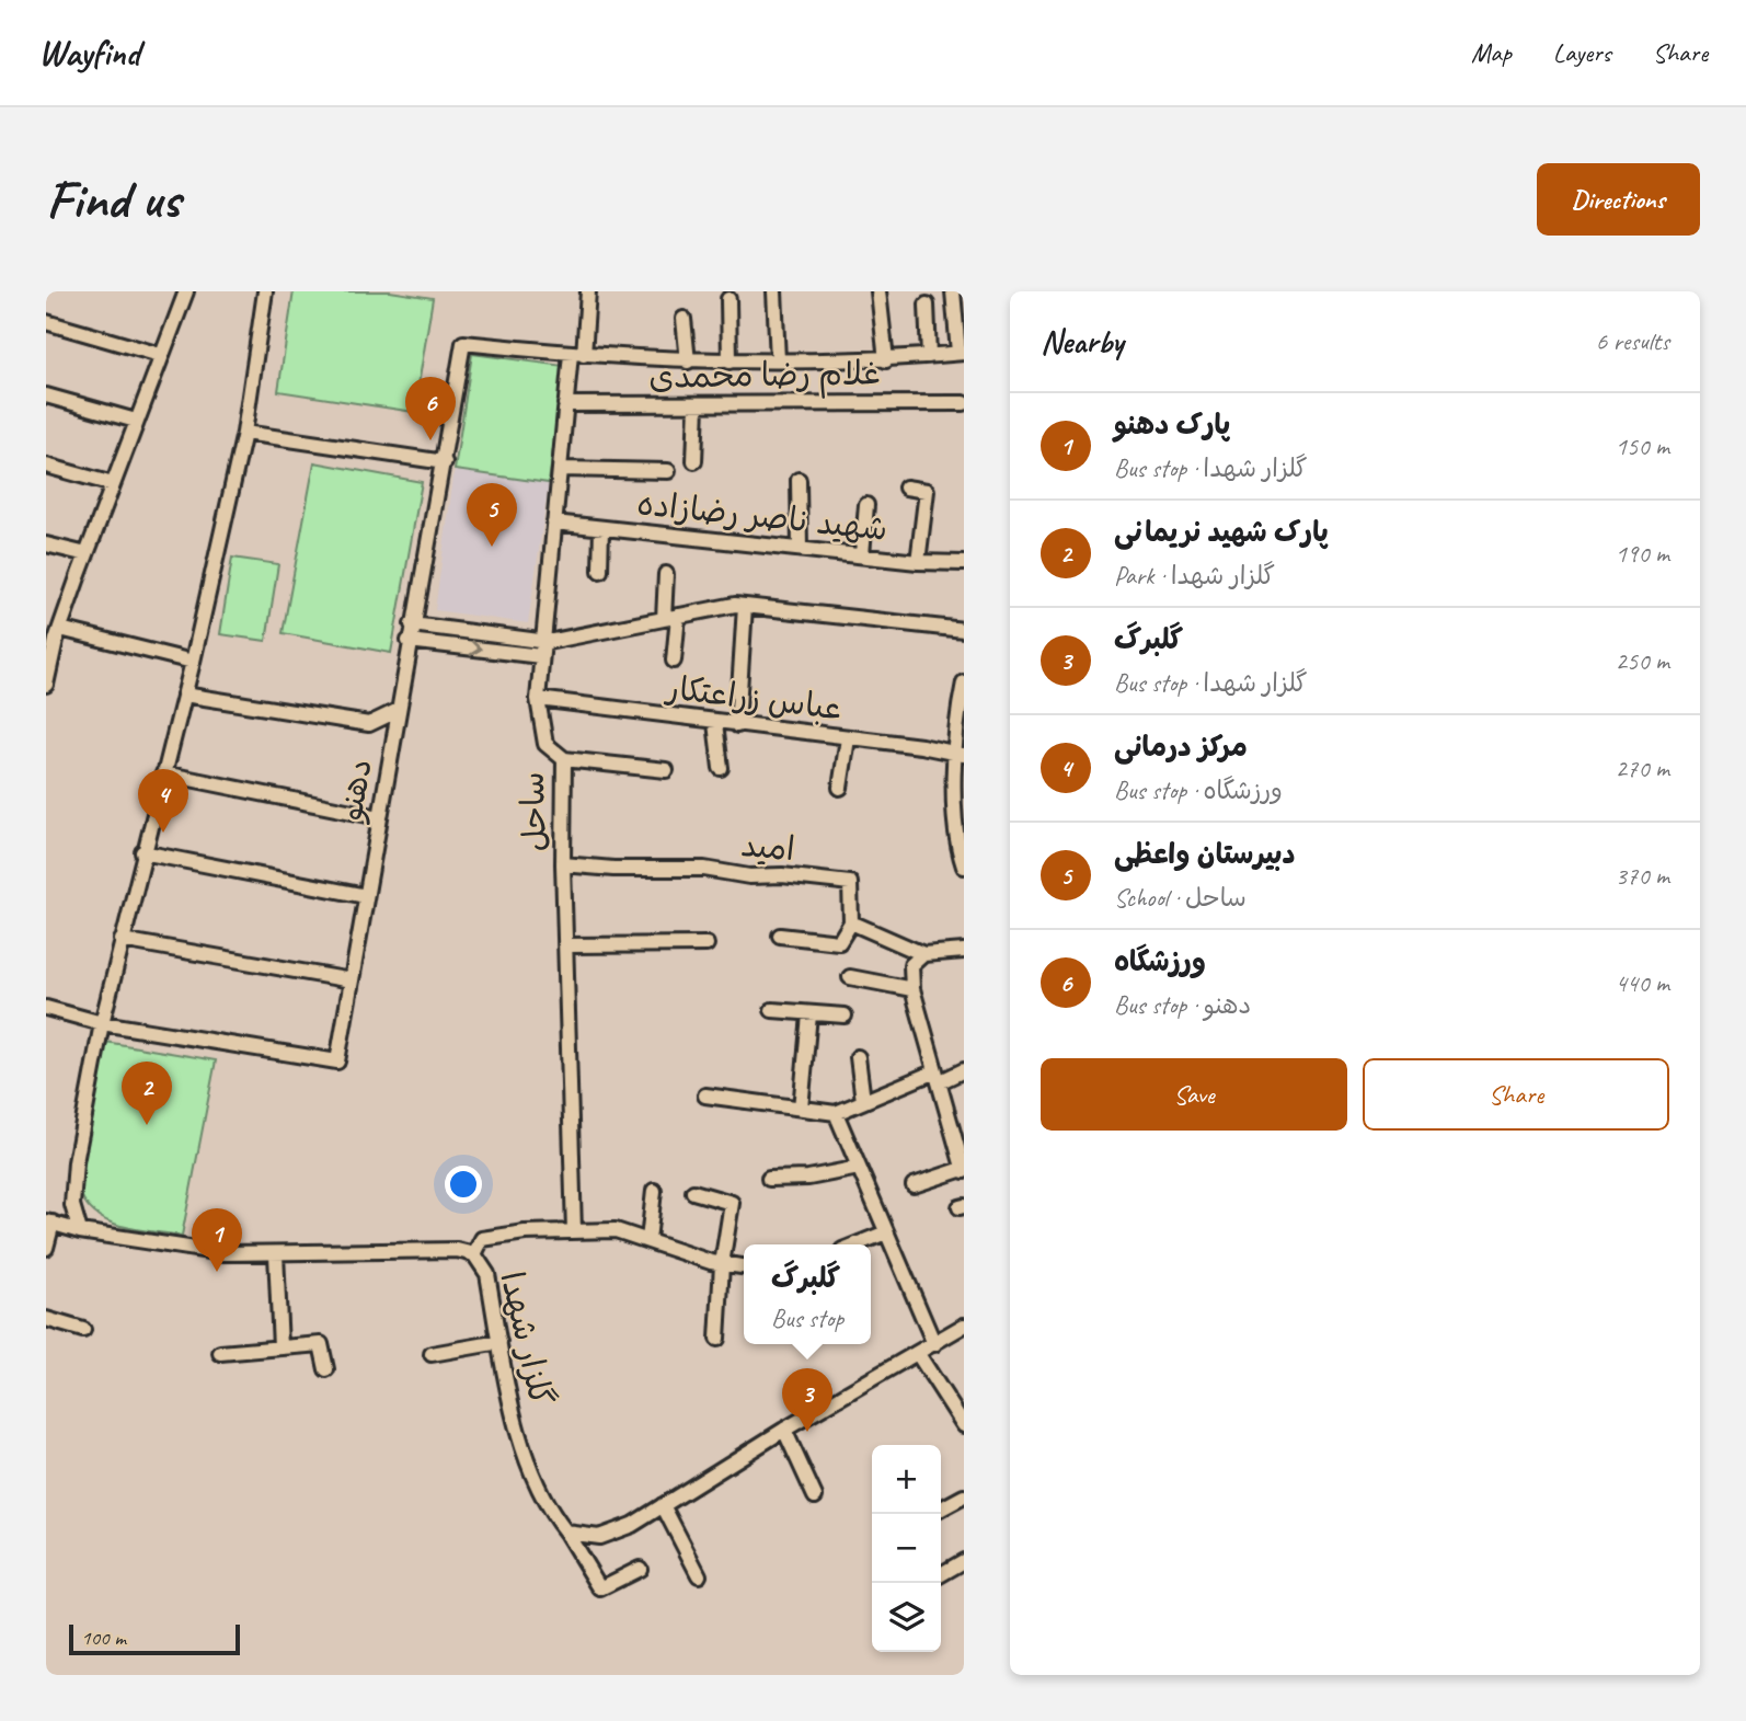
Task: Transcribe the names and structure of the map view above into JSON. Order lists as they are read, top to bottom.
{
  "streets": {
    "street": [
      "غلام رضا محمدی",
      "شهید ناصر رضازاده",
      "عباس زراعتکار",
      "دهنو",
      "ساحل",
      "امید",
      "گلزار شهدا"
    ]
  },
  "crossings": [
    ["غلام رضا محمدی", "ساحل"],
    ["شهید ناصر رضازاده", "ساحل"],
    ["عباس زراعتکار", "ساحل"],
    ["دهنو", "ساحل"],
    ["ساحل", "امید"]
  ],
  "scale_bar": "100 m",
  "page": {
    "header": "Wayfind",
    "nav": ["Map", "Layers", "Share"],
    "buttons": [
      "Directions",
      ["Save", "Share"]
    ],
    "title": "Find us",
    "heading": ["Nearby", "6 results"],
    "pins": [
      "6",
      "5",
      "4",
      "2",
      "1",
      "3"
    ],
    "list": [
      {
        "mark": "1",
        "name": "پارک دهنو",
        "note": "Bus stop · گلزار شهدا",
        "value": "150 m"
      },
      {
        "mark": "2",
        "name": "پارک شهید نریمانی",
        "note": "Park · گلزار شهدا",
        "value": "190 m"
      },
      {
        "mark": "3",
        "name": "گلبرگ",
        "note": "Bus stop · گلزار شهدا",
        "value": "250 m"
      },
      {
        "mark": "4",
        "name": "مرکز درمانی",
        "note": "Bus stop · ورزشگاه",
        "value": "270 m"
      },
      {
        "mark": "5",
        "name": "دبیرستان واعظی",
        "note": "School · ساحل",
        "value": "370 m"
      },
      {
        "mark": "6",
        "name": "ورزشگاه",
        "note": "Bus stop · دهنو",
        "value": "440 m"
      }
    ],
    "popup": ["گلبرگ", "Bus stop"],
    "map_buttons": ["+", "−"],
    "scale": "100 m"
  }
}
